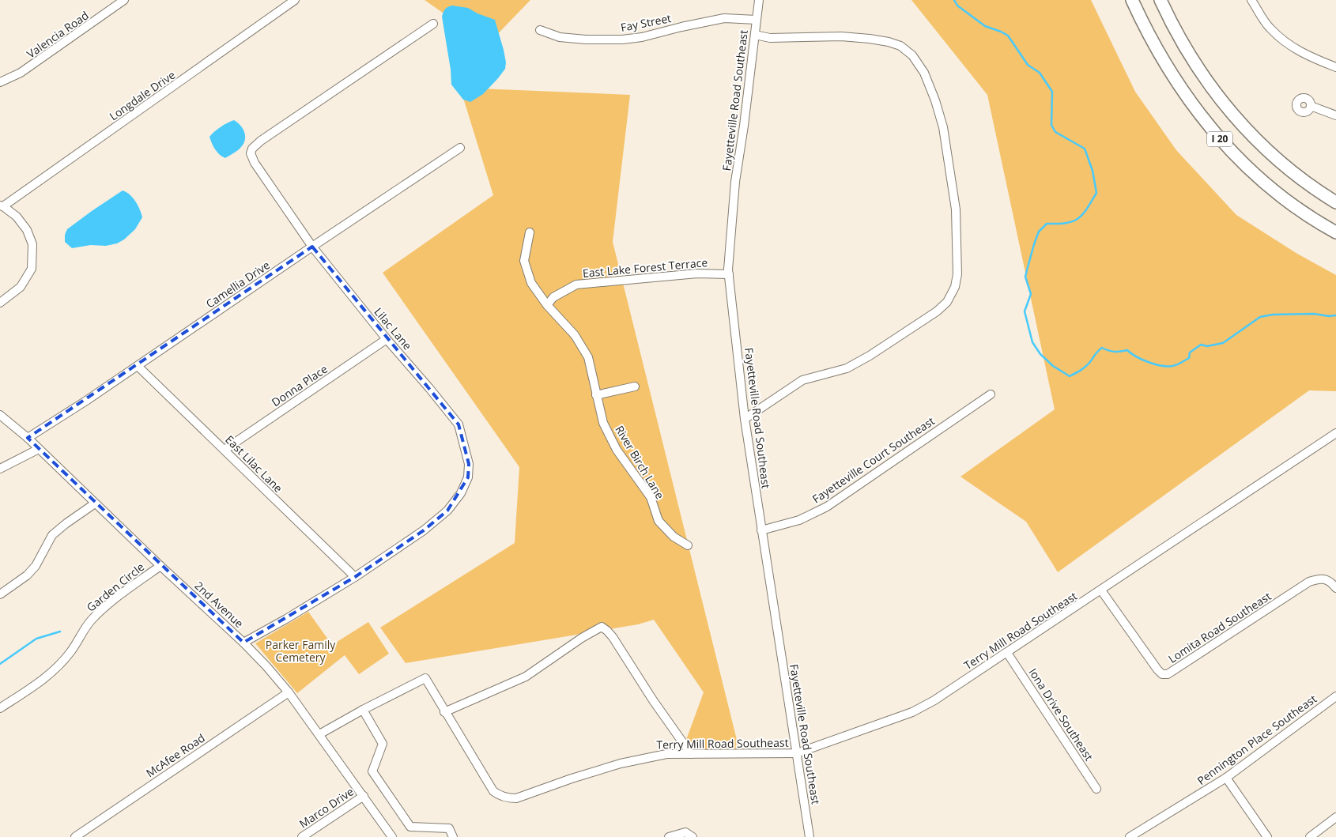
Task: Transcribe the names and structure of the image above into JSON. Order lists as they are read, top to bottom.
{
  "streets": {
    "highway": ["I 20"],
    "street": [
      "Fay Street",
      "Valencia Road",
      "Longdale Drive",
      "Fayetteville Road Southeast",
      "East Lake Forest Terrace",
      "Camellia Drive",
      "Lilac Lane",
      "Donna Place",
      "Fayetteville Court Southeast",
      "River Birch Lane",
      "East Lilac Lane",
      "Garden Circle",
      "2nd Avenue",
      "Lomita Road Southeast",
      "Terry Mill Road Southeast",
      "Iona Drive Southeast",
      "Pennington Place Southeast",
      "McAfee Road",
      "Marco Drive"
    ]
  },
  "crossings": [
    ["Fay Street", "Fayetteville Road Southeast"],
    ["Fayetteville Road Southeast", "East Lake Forest Terrace"],
    ["Fayetteville Road Southeast", "Fayetteville Court Southeast"],
    ["Fayetteville Road Southeast", "Terry Mill Road Southeast"],
    ["East Lake Forest Terrace", "River Birch Lane"],
    ["Camellia Drive", "Lilac Lane"],
    ["Camellia Drive", "East Lilac Lane"],
    ["Camellia Drive", "2nd Avenue"],
    ["Lilac Lane", "Donna Place"],
    ["Lilac Lane", "East Lilac Lane"],
    ["Lilac Lane", "2nd Avenue"],
    ["Donna Place", "East Lilac Lane"],
    ["Garden Circle", "2nd Avenue"],
    ["2nd Avenue", "Terry Mill Road Southeast"],
    ["2nd Avenue", "McAfee Road"],
    ["2nd Avenue", "Marco Drive"],
    ["Lomita Road Southeast", "Terry Mill Road Southeast"],
    ["Terry Mill Road Southeast", "Iona Drive Southeast"]
  ],
  "parks": ["Parker Family Cemetery"]
}
